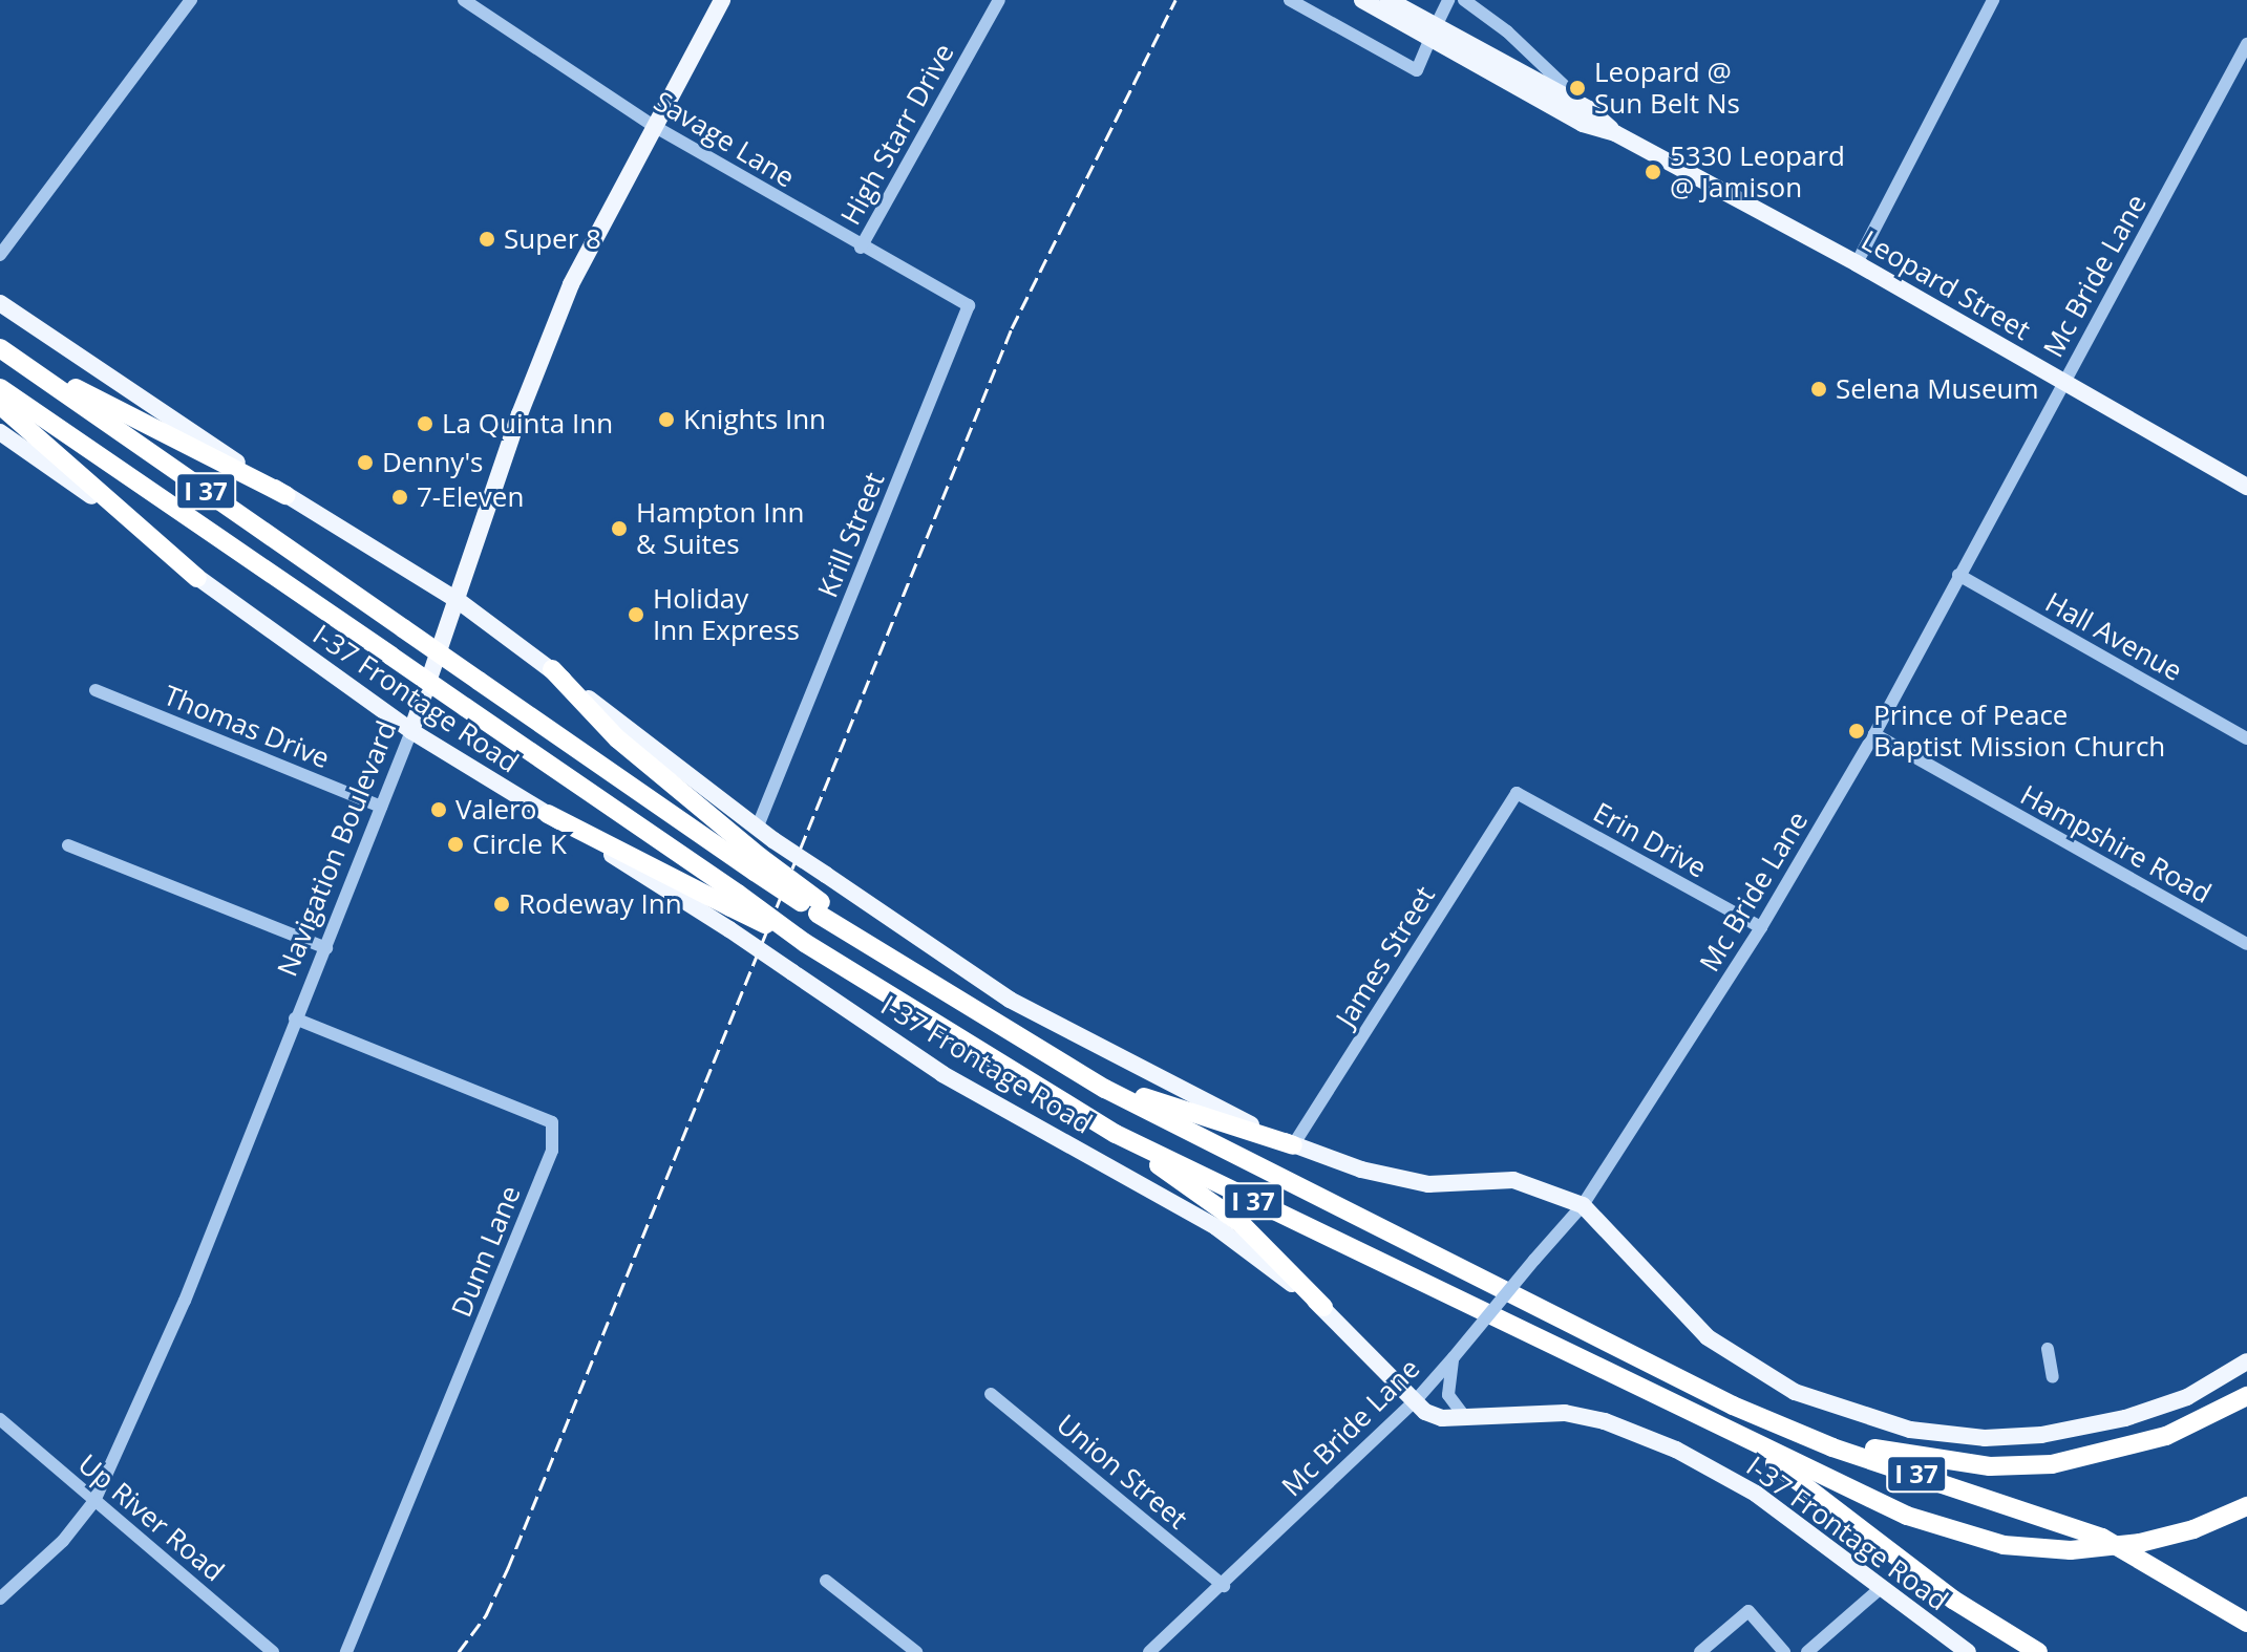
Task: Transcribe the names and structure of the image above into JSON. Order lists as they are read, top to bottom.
{
  "streets": {
    "highway": ["I 37"],
    "main road": ["Leopard Street", "I-37 Frontage Road", "Navigation Boulevard"],
    "street": [
      "High Starr Drive",
      "Savage Lane",
      "Mc Bride Lane",
      "Krill Street",
      "Hall Avenue",
      "Thomas Drive",
      "Erin Drive",
      "Hampshire Road",
      "James Street",
      "Dunn Lane",
      "Union Street",
      "Up River Road"
    ]
  },
  "crossings": [
    ["High Starr Drive", "Savage Lane"],
    ["Savage Lane", "Krill Street"],
    ["Savage Lane", "Navigation Boulevard"],
    ["Mc Bride Lane", "Leopard Street"],
    ["Mc Bride Lane", "Hall Avenue"],
    ["Mc Bride Lane", "I-37 Frontage Road"],
    ["Mc Bride Lane", "Erin Drive"],
    ["Mc Bride Lane", "Hampshire Road"],
    ["Mc Bride Lane", "Union Street"],
    ["I-37 Frontage Road", "Navigation Boulevard"],
    ["Thomas Drive", "Navigation Boulevard"],
    ["Erin Drive", "James Street"],
    ["Navigation Boulevard", "Dunn Lane"],
    ["Navigation Boulevard", "Up River Road"]
  ],
  "places": [
    "Leopard @ Sun Belt Ns",
    "5330 Leopard @ Jamison",
    "Super 8",
    "Selena Museum",
    "Knights Inn",
    "La Quinta Inn",
    "Denny's",
    "7-Eleven",
    "Hampton Inn & Suites",
    "Holiday Inn Express",
    "Prince of Peace Baptist Mission Church",
    "Valero",
    "Circle K",
    "Rodeway Inn"
  ]
}
